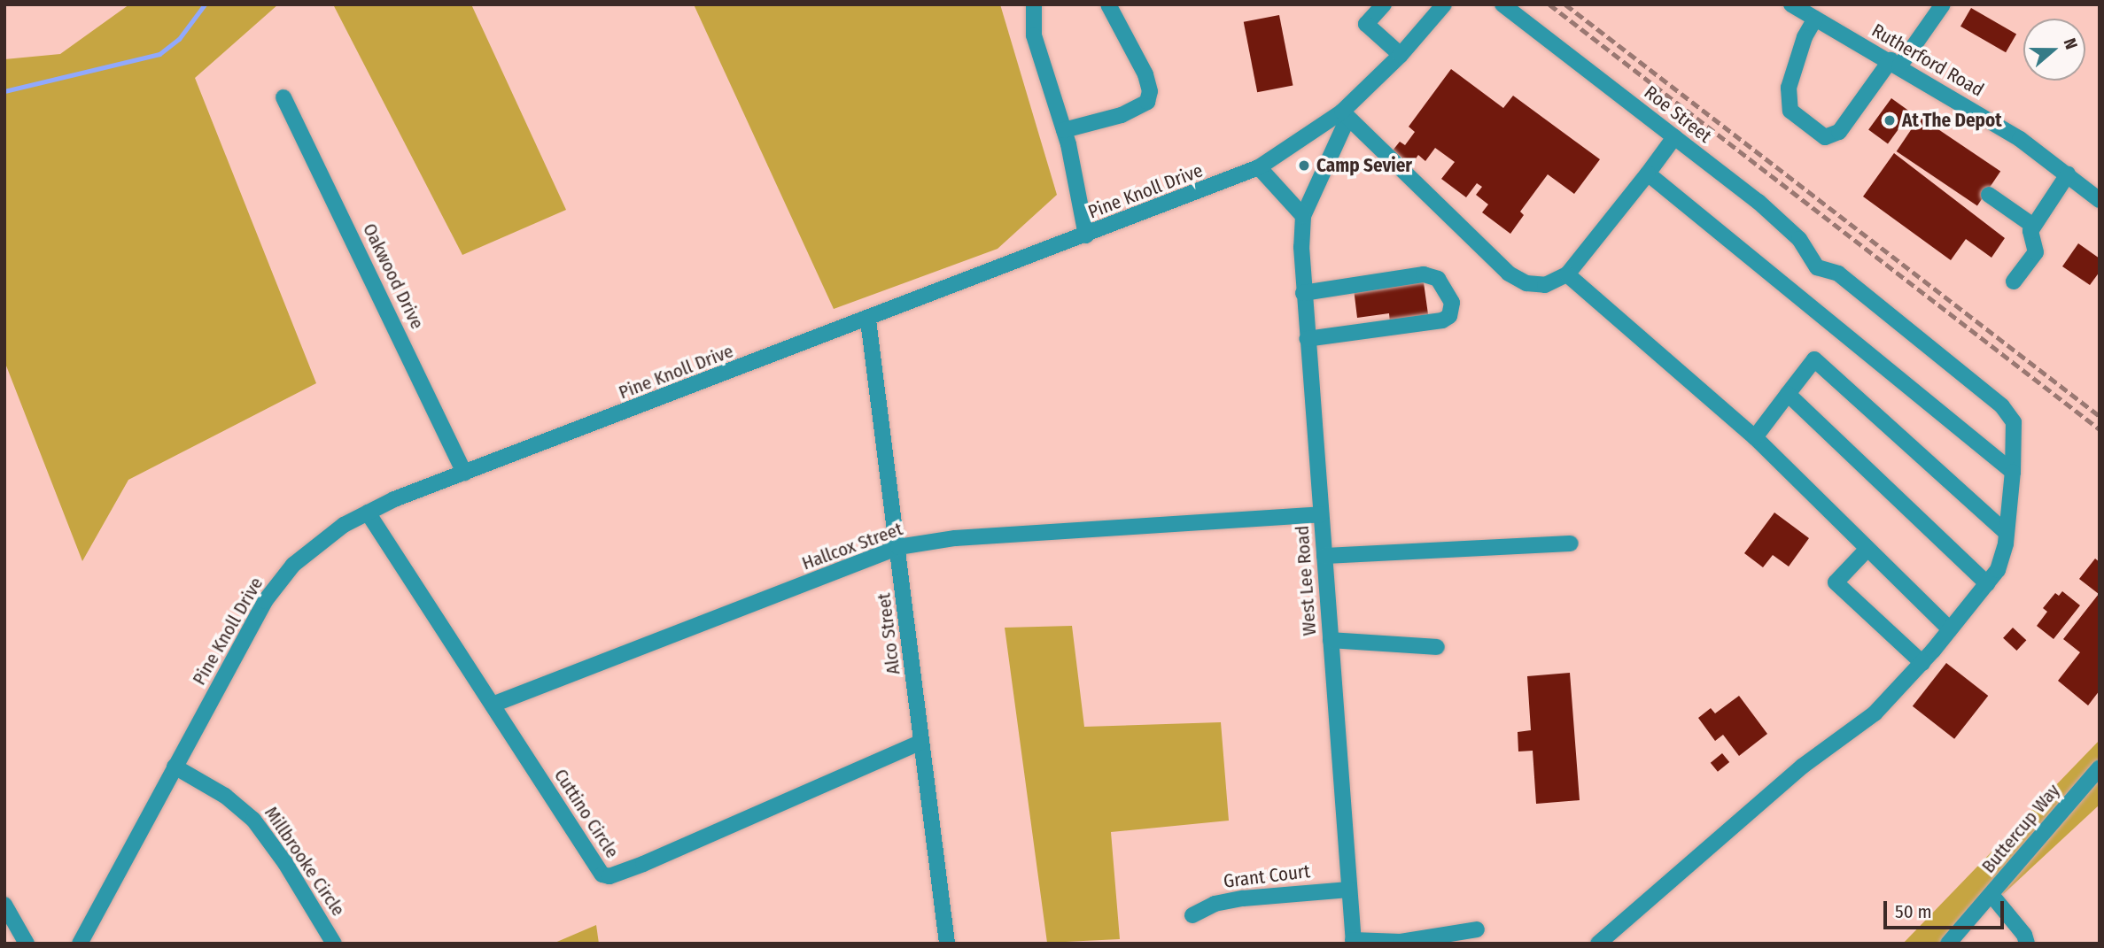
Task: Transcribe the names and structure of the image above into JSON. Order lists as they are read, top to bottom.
{
  "streets": {
    "street": [
      "Rutherford Road",
      "Roe Street",
      "Pine Knoll Drive",
      "Oakwood Drive",
      "Hallcox Street",
      "West Lee Road",
      "Alco Street",
      "Cuttino Circle",
      "Buttercup Way",
      "Millbrooke Circle",
      "Grant Court"
    ]
  },
  "crossings": [
    ["Pine Knoll Drive", "Oakwood Drive"],
    ["Pine Knoll Drive", "West Lee Road"],
    ["Pine Knoll Drive", "Alco Street"],
    ["Pine Knoll Drive", "Cuttino Circle"],
    ["Pine Knoll Drive", "Millbrooke Circle"],
    ["Hallcox Street", "West Lee Road"],
    ["Hallcox Street", "Alco Street"],
    ["Hallcox Street", "Cuttino Circle"],
    ["West Lee Road", "Grant Court"],
    ["Alco Street", "Cuttino Circle"]
  ],
  "places": ["At The Depot", "Camp Sevier"],
  "scale_bar": "50 m",
  "north": "right"
}
